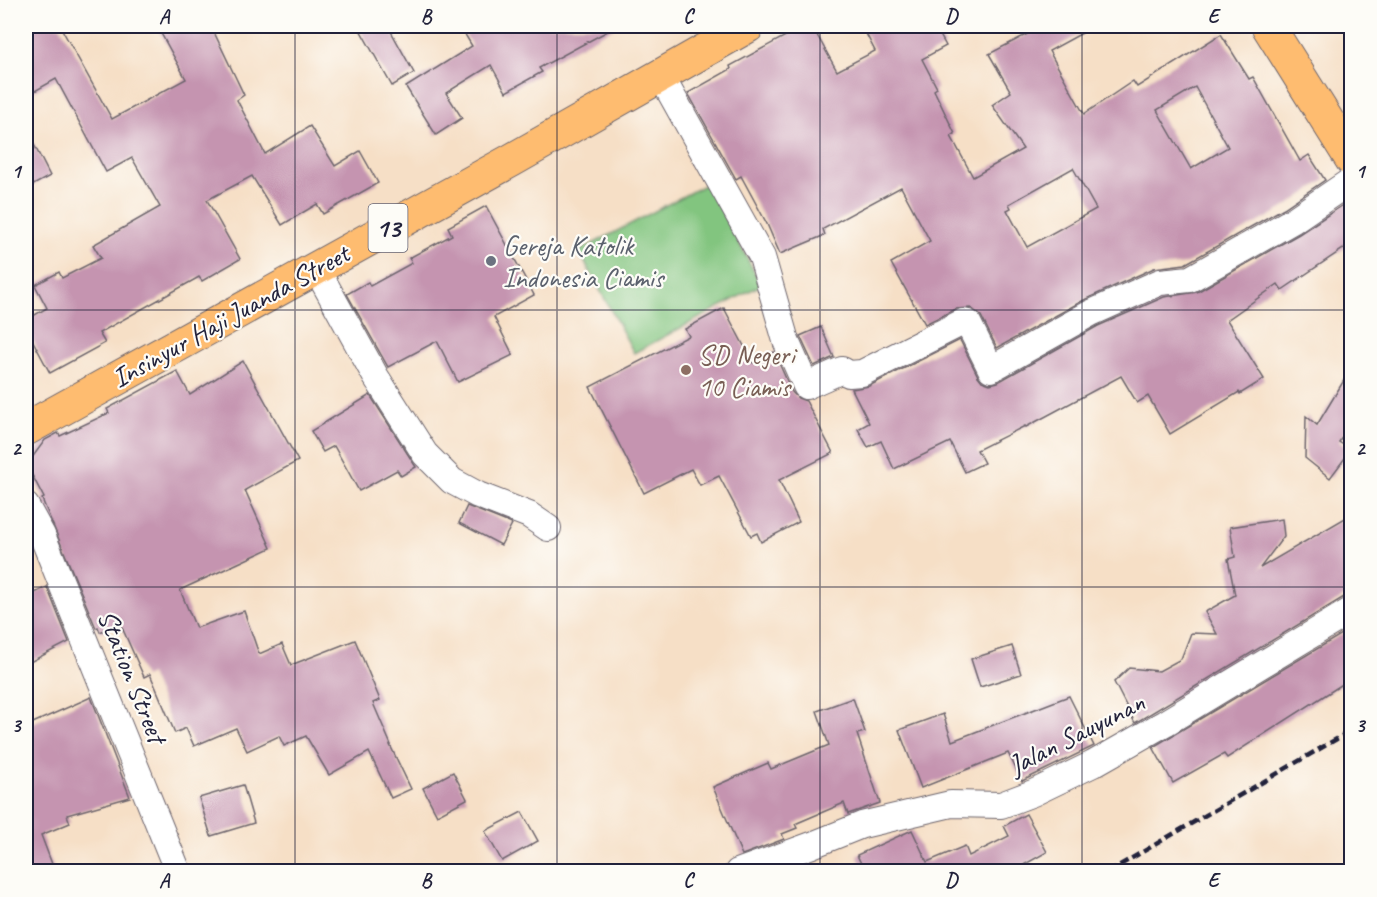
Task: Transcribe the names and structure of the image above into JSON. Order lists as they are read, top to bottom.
{
  "streets": {
    "main road": ["13", "Insinyur Haji Juanda Street"],
    "street": ["Station Street", "Jalan Sauyunan"]
  },
  "places": ["Gereja Katolik Indonesia Ciamis", "SD Negeri 10 Ciamis"],
  "grid": {
    "columns": [
      "A",
      "B",
      "C",
      "D",
      "E"
    ],
    "rows": ["1", "2", "3"]
  }
}
